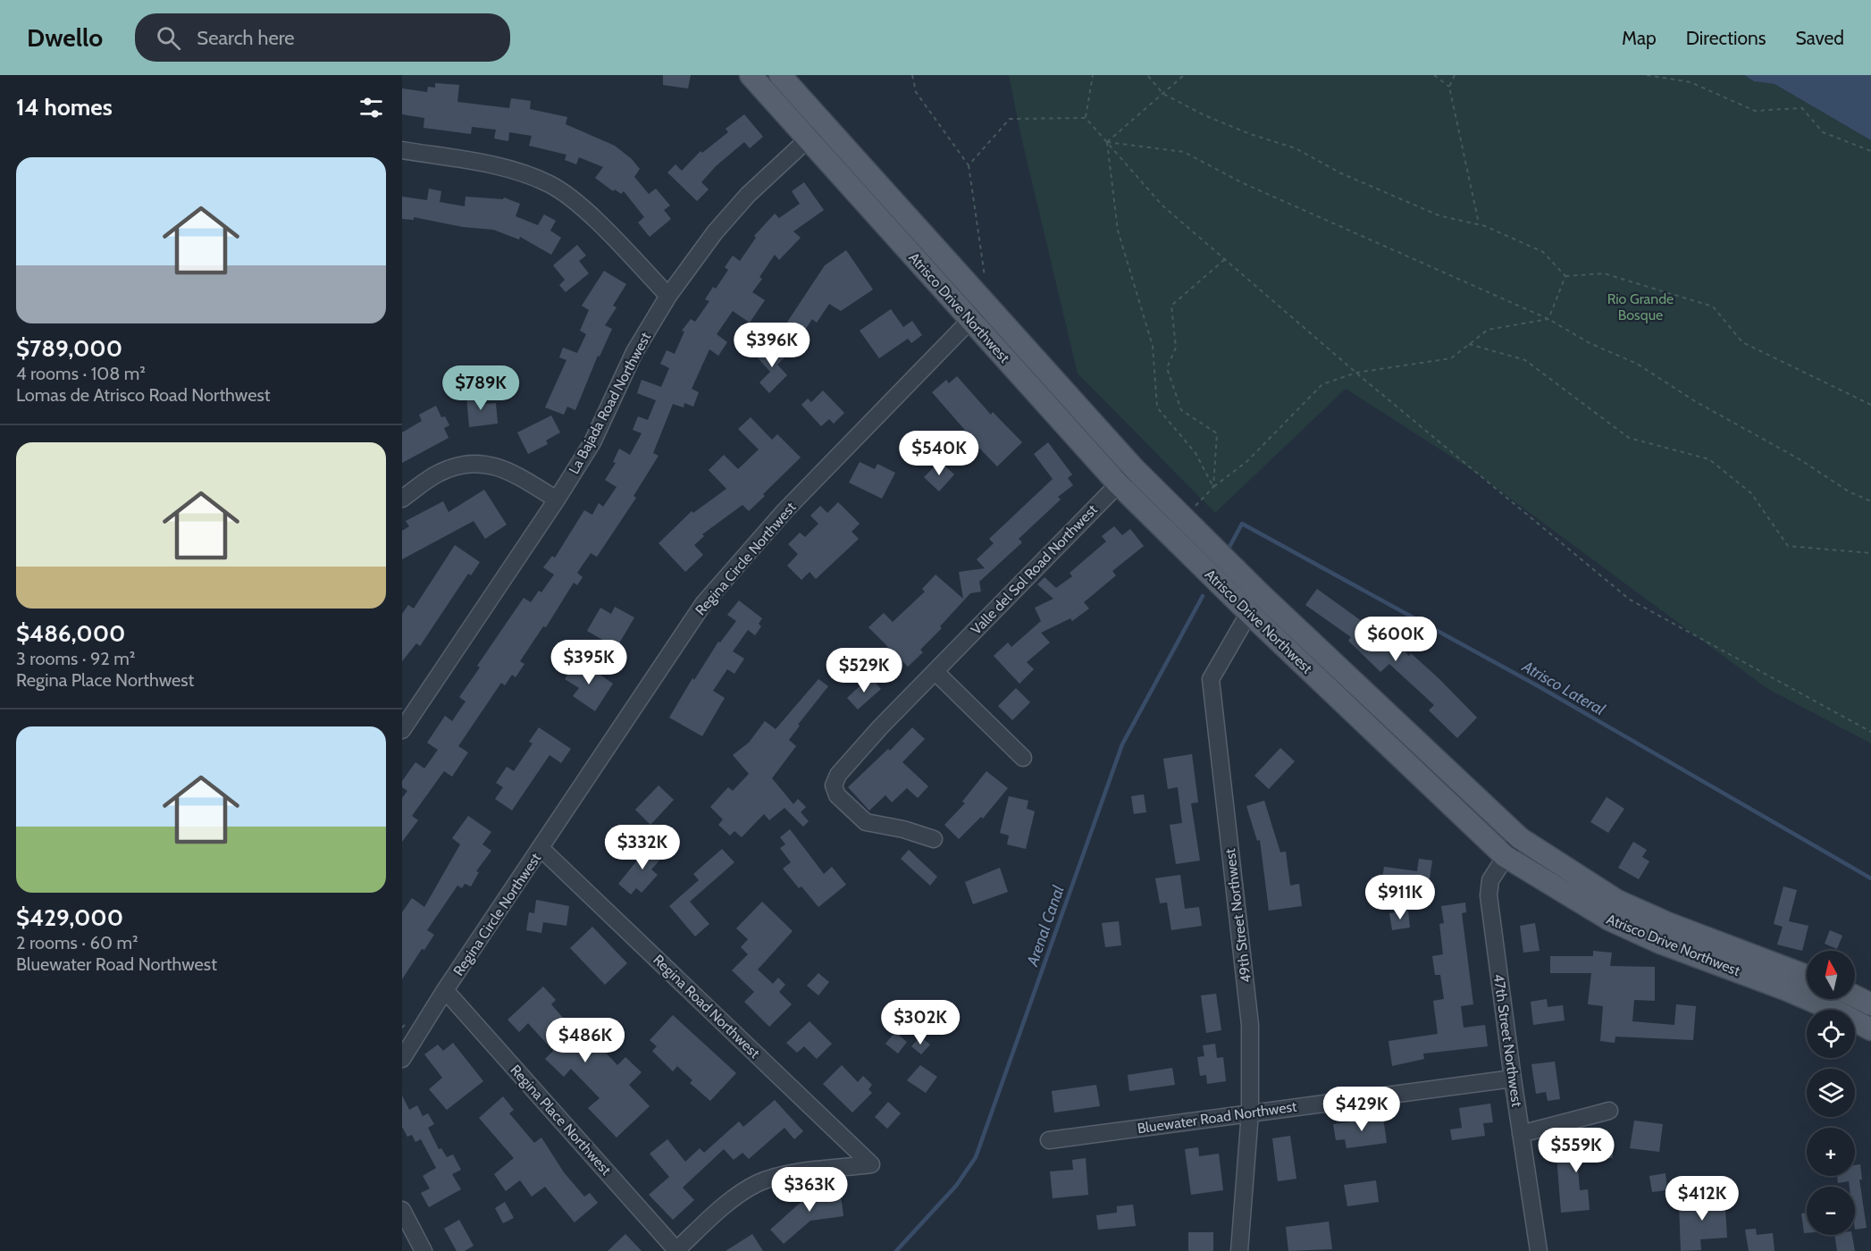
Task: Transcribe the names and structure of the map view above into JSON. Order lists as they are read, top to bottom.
{
  "streets": {
    "main road": ["Atrisco Drive Northwest"],
    "street": [
      "La Bajada Road Northwest",
      "Regina Circle Northwest",
      "Valle del Sol Road Northwest",
      "49th Street Northwest",
      "Regina Road Northwest",
      "47th Street Northwest",
      "Bluewater Road Northwest",
      "Regina Place Northwest"
    ]
  },
  "crossings": [
    ["Atrisco Drive Northwest", "La Bajada Road Northwest"],
    ["Atrisco Drive Northwest", "Regina Circle Northwest"],
    ["Atrisco Drive Northwest", "Valle del Sol Road Northwest"],
    ["Atrisco Drive Northwest", "49th Street Northwest"],
    ["Atrisco Drive Northwest", "47th Street Northwest"],
    ["Regina Circle Northwest", "Regina Road Northwest"],
    ["Regina Circle Northwest", "Regina Place Northwest"],
    ["49th Street Northwest", "Bluewater Road Northwest"],
    ["Regina Road Northwest", "Regina Place Northwest"],
    ["47th Street Northwest", "Bluewater Road Northwest"]
  ],
  "water": ["Atrisco Lateral", "Arenal Canal"],
  "parks": ["Rio Grande Bosque"],
  "north": "top",
  "page": {
    "header": "Dwello",
    "search": "Search here",
    "nav": ["Map", "Directions", "Saved"],
    "heading": "14 homes",
    "list": [
      {
        "name": "$789,000",
        "note": "4 rooms · 108 m² · Lomas de Atrisco Road Northwest"
      },
      {
        "name": "$486,000",
        "note": "3 rooms · 92 m² · Regina Place Northwest"
      },
      {
        "name": "$429,000",
        "note": "2 rooms · 60 m² · Bluewater Road Northwest"
      }
    ],
    "price": [
      "$396K",
      "$789K",
      "$540K",
      "$600K",
      "$395K",
      "$529K",
      "$332K",
      "$911K",
      "$302K",
      "$486K",
      "$429K",
      "$559K",
      "$363K",
      "$412K"
    ],
    "map_buttons": ["+", "−"]
  }
}
